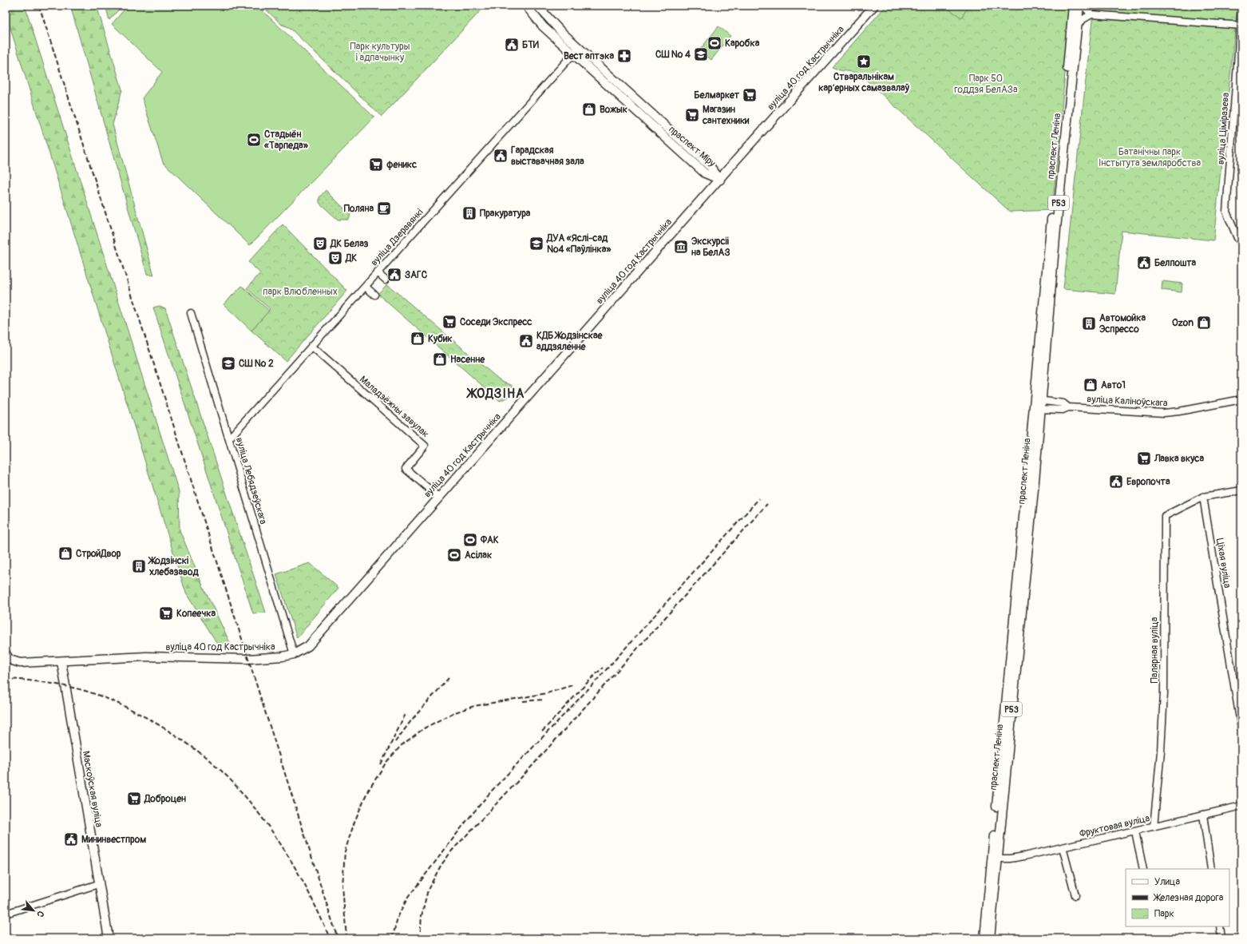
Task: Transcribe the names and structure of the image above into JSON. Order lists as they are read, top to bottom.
{
  "streets": {
    "main road": [
      "вуліца 40 год Кастрычніка",
      "праспект Міру",
      "праспект Леніна",
      "Р53",
      "Маскоўская вуліца"
    ],
    "street": [
      "вуліца Ціміразева",
      "вуліца Дзеравянкі",
      "вуліца Каліноўскага",
      "Маладзёжны завулак",
      "вуліца Лебядзеўскага",
      "Ціхая вуліца",
      "Палярная вуліца",
      "Фруктовая вуліца"
    ]
  },
  "crossings": [
    ["вуліца 40 год Кастрычніка", "праспект Міру"],
    ["вуліца 40 год Кастрычніка", "Маладзёжны завулак"],
    ["вуліца 40 год Кастрычніка", "вуліца Лебядзеўскага"],
    ["вуліца 40 год Кастрычніка", "Маскоўская вуліца"],
    ["праспект Міру", "вуліца Дзеравянкі"],
    ["праспект Леніна", "вуліца Каліноўскага"],
    ["праспект Леніна", "Фруктовая вуліца"],
    ["вуліца Дзеравянкі", "Маладзёжны завулак"],
    ["вуліца Дзеравянкі", "вуліца Лебядзеўскага"],
    ["Ціхая вуліца", "Палярная вуліца"],
    ["Палярная вуліца", "Фруктовая вуліца"]
  ],
  "districts": ["ЖОДЗІНА"],
  "parks": [
    "Парк культуры і адпачынку",
    "Парк 50 годдзя БелАЗа",
    "Батанічны парк Інстытута земляробства",
    "парк Влюбленных"
  ],
  "places": {
    "sports": [
      "Каробка",
      "Стадыён «Тарпеда»",
      "ФАК",
      "Асілак"
    ],
    "public building": [
      "БТИ",
      "Гарадская выставачная зала",
      "Белпошта",
      "ЗАГС",
      "КДБ Жодзінскае аддзяленне",
      "Европочта",
      "Мининвестпром"
    ],
    "school or university": ["СШ № 4", "ДУА «Яслі-сад №4 «Паўлінка»", "СШ № 2"],
    "pharmacy": ["Вест аптэка"],
    "place": ["Стваральнікам карʼерных самазвалаў"],
    "supermarket": [
      "Белмаркет",
      "Магазин сантехники",
      "феникс",
      "Соседи Экспресс",
      "Лавка вкуса",
      "Копеечка",
      "Доброцен"
    ],
    "shop": [
      "Вожык",
      "Ozon",
      "Кубик",
      "Насенне",
      "Авто1",
      "СтройДвор"
    ],
    "cafe": ["Поляна"],
    "building": ["Пракуратура", "Автомойка Эспрессо", "Жодзінскі хлебазавод"],
    "theatre": ["ДК Белаз", "ДК"],
    "museum": ["Экскурсіі на БелАЗ"]
  },
  "legend": ["Улица", "Железная дорога", "Парк"],
  "north": "bottom right"
}
